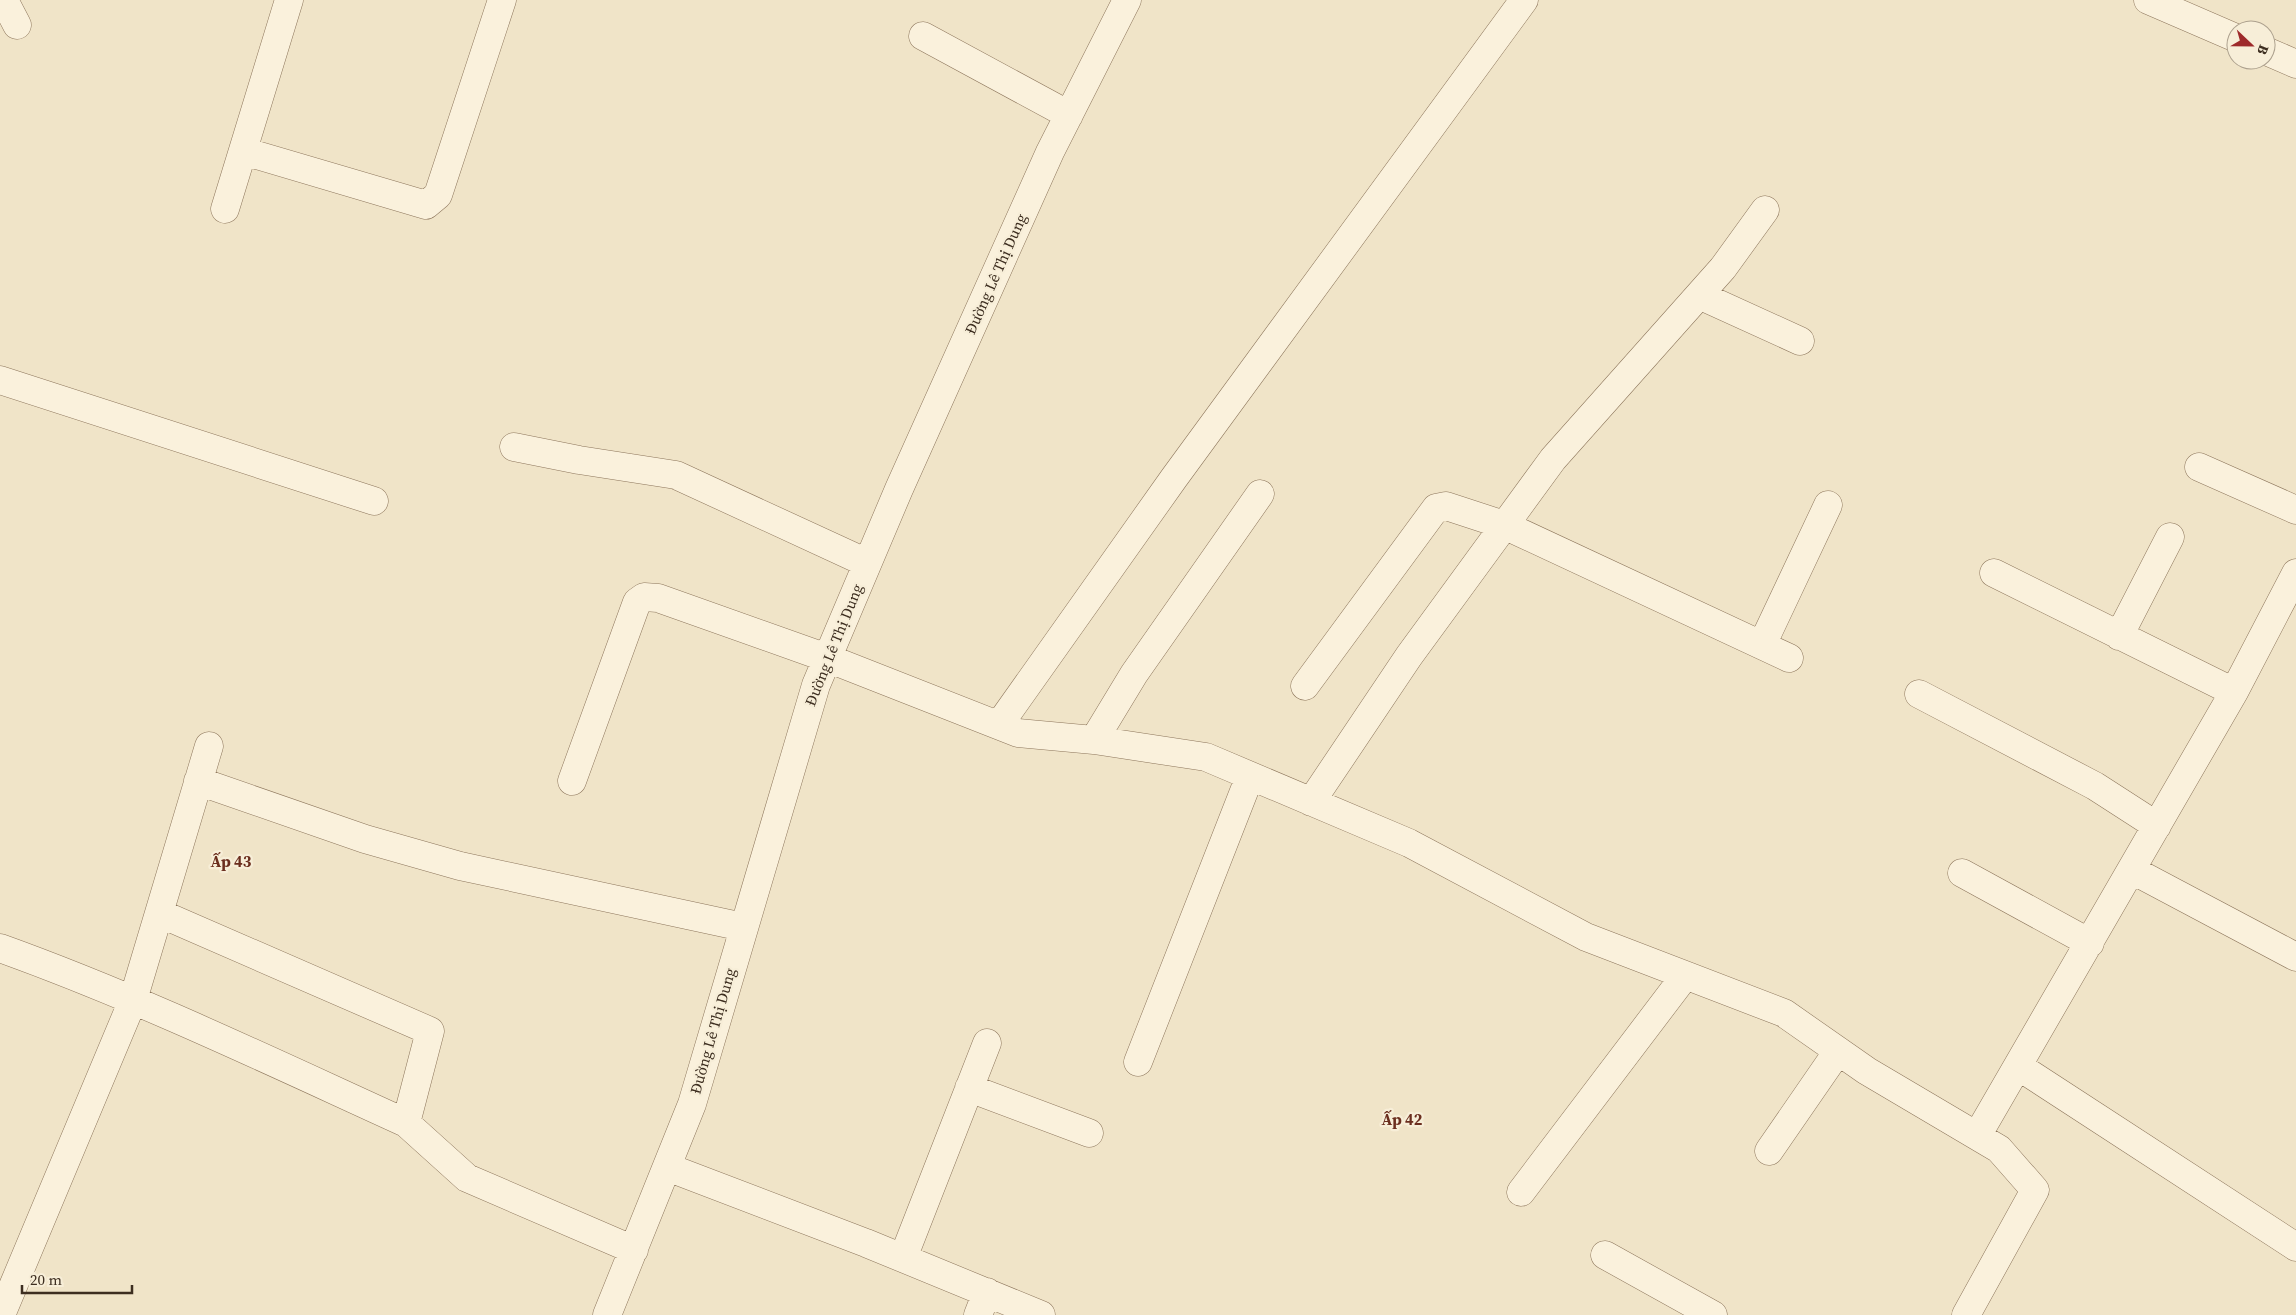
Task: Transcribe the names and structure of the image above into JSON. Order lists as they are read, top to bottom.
{
  "streets": {
    "street": ["Đường Lê Thị Dung"]
  },
  "districts": ["Ấp 43", "Ấp 42"],
  "scale_bar": "20 m",
  "north": "right"
}
